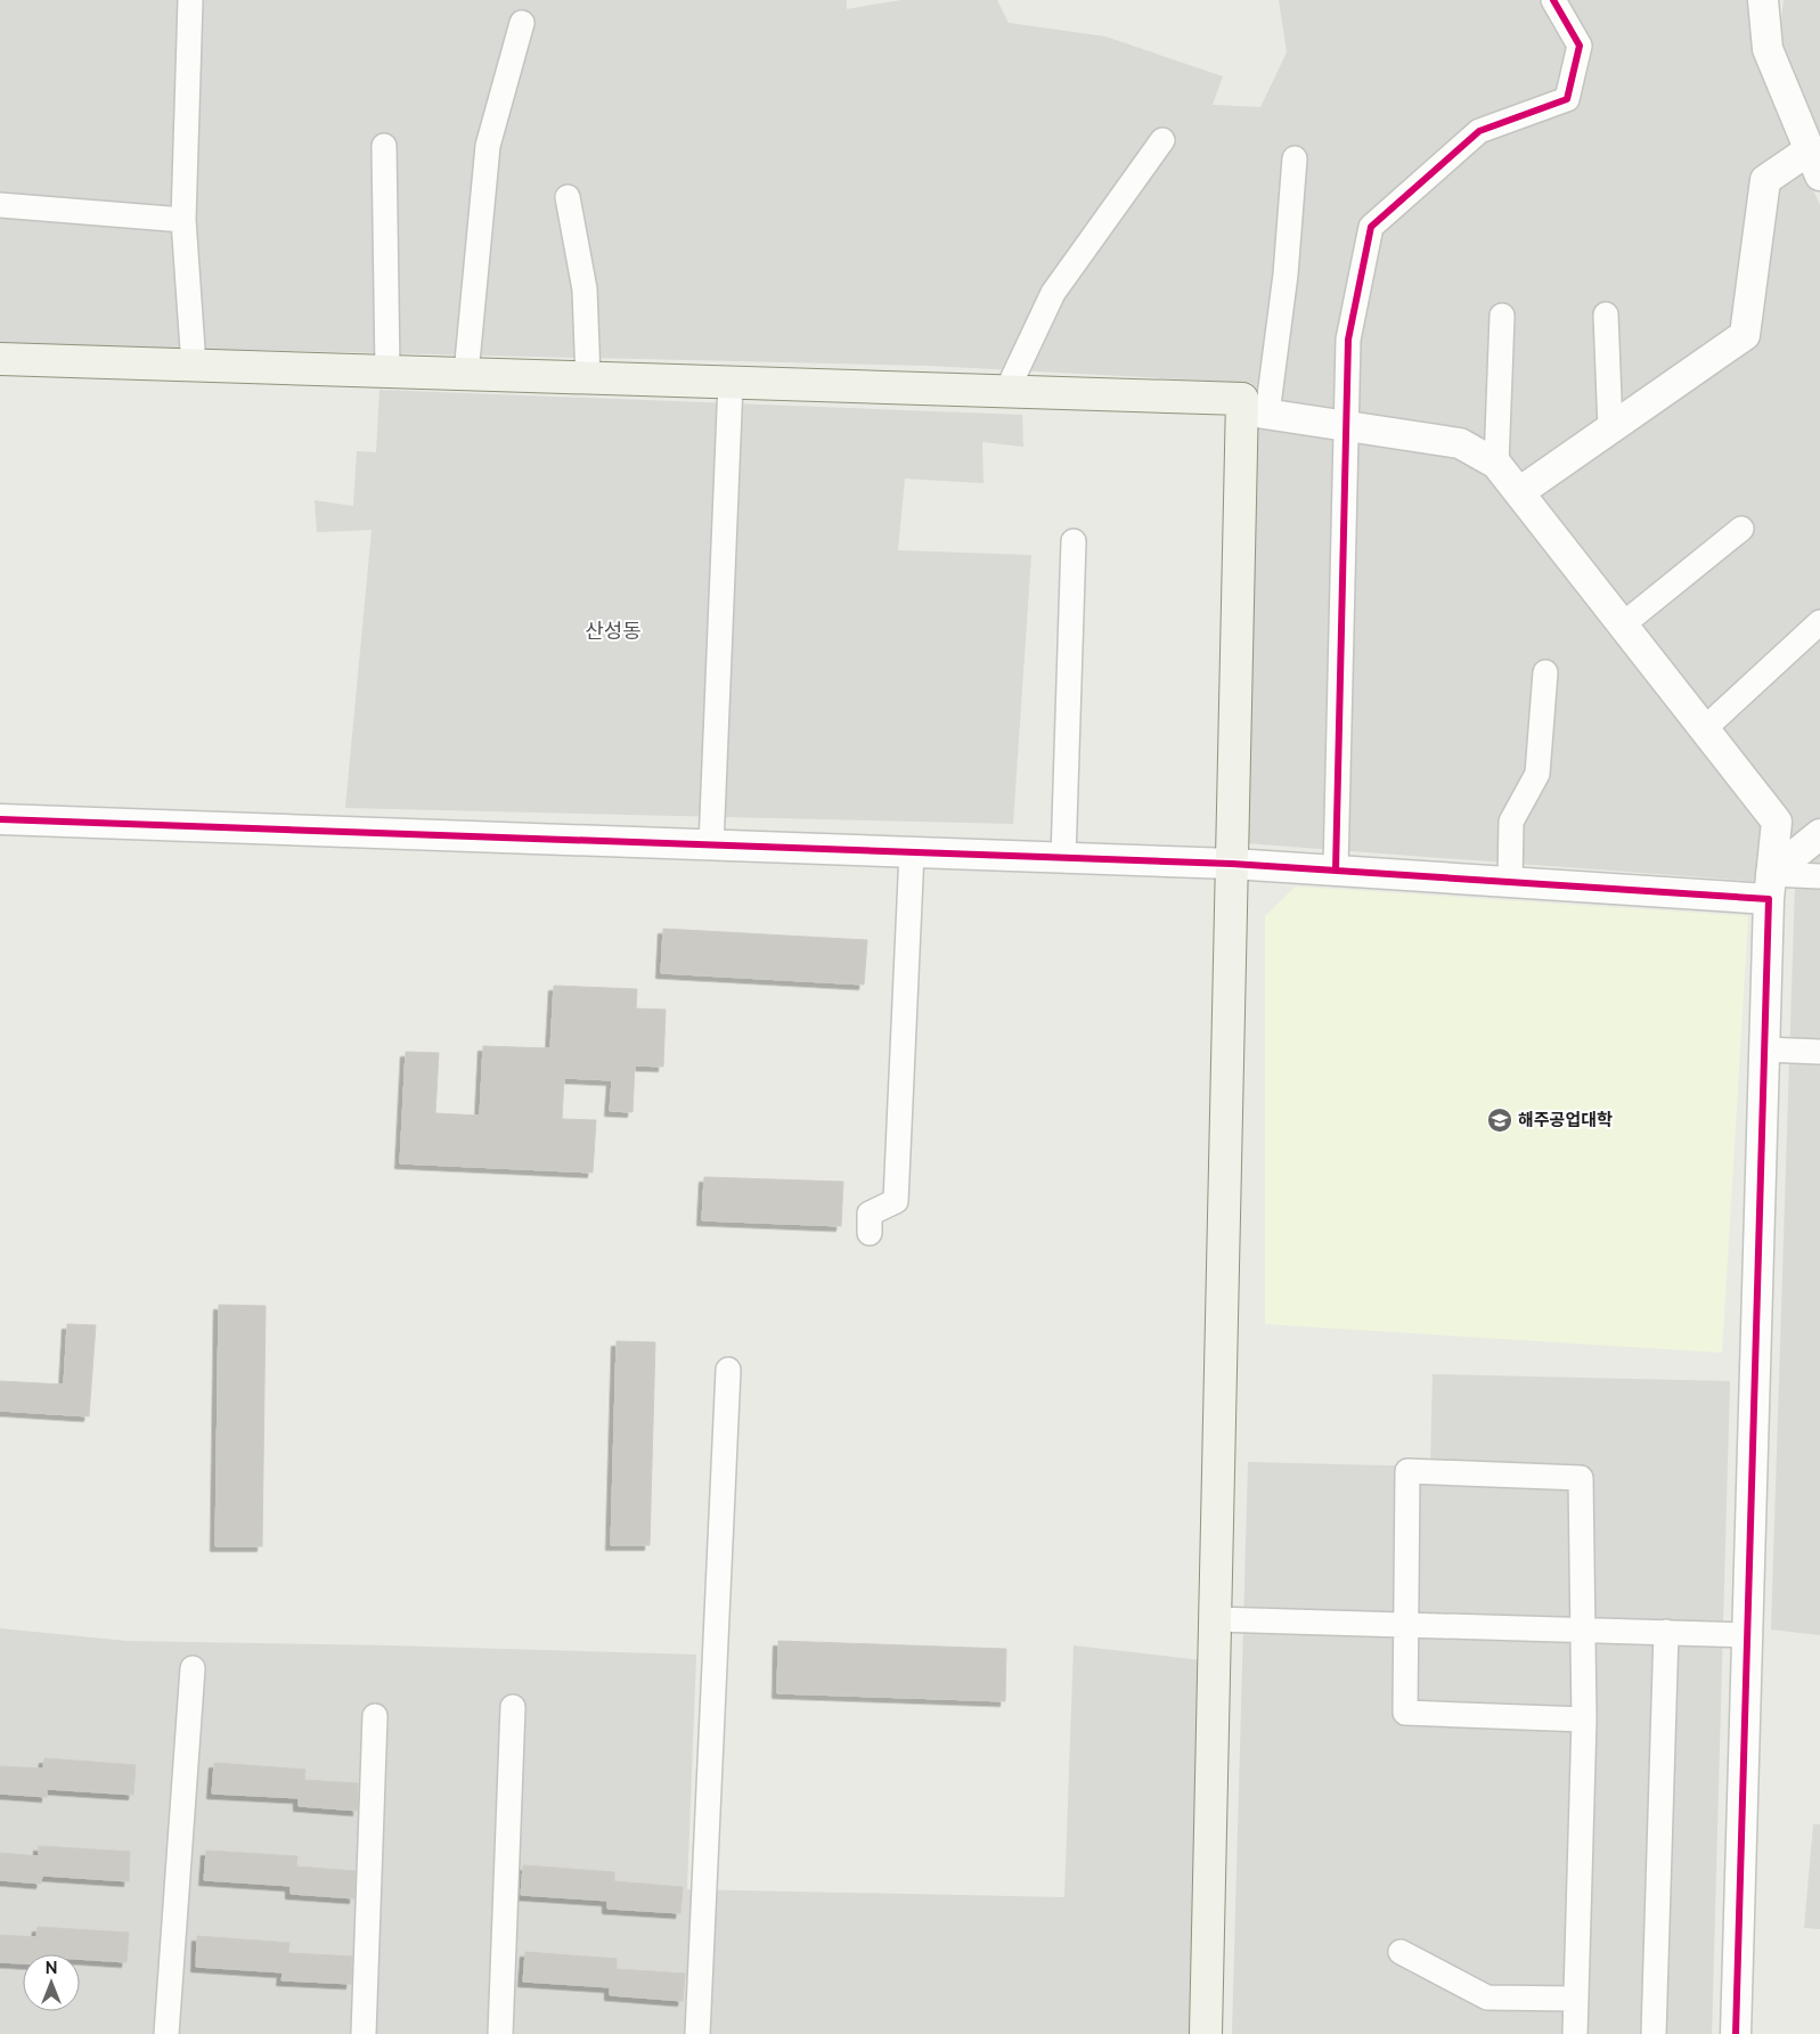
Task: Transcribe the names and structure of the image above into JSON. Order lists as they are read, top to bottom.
{
  "districts": ["산성동"],
  "places": {
    "school or university": ["해주공업대학"]
  },
  "north": "top"
}
